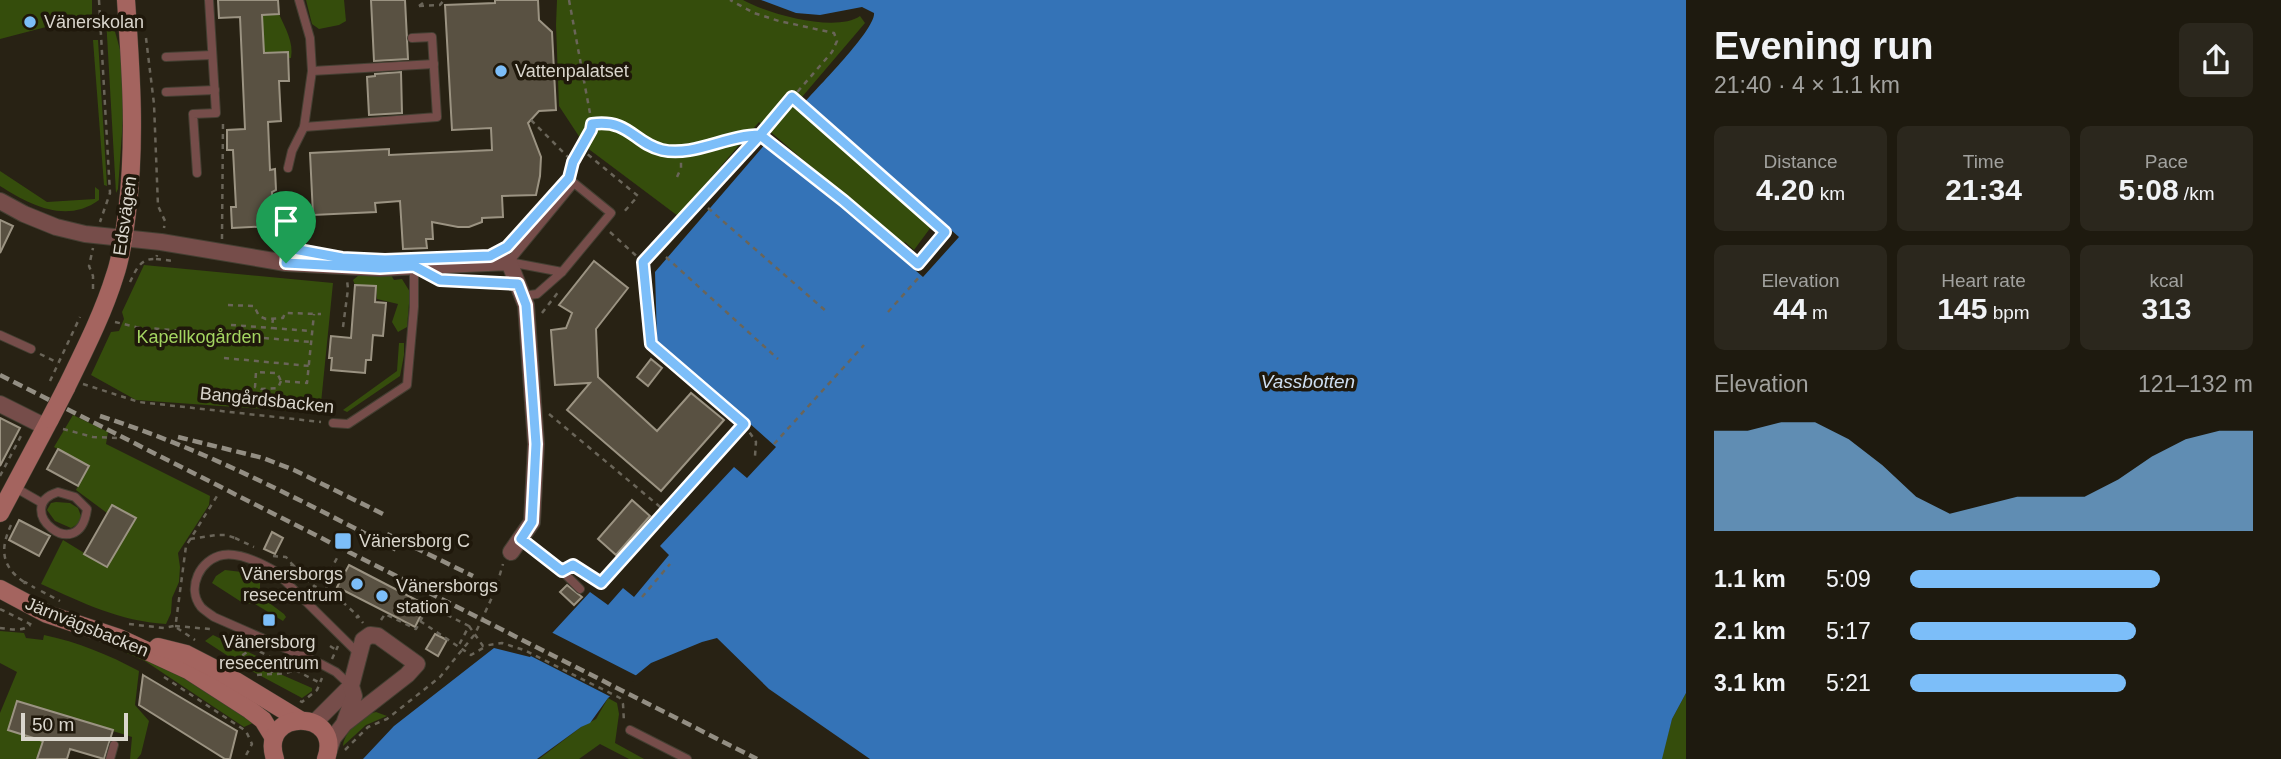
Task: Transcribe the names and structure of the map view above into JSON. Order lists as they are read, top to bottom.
{
  "streets": {
    "main road": ["Edsvägen", "Järnvägsbacken"],
    "lane": ["Bangårdsbacken"]
  },
  "crossings": [
    ["Edsvägen", "Bangårdsbacken"]
  ],
  "water": ["Vassbotten"],
  "parks": ["Kapellkogården"],
  "places": {
    "other": [
      "Vänerskolan",
      "Vattenpalatset",
      "Vänersborgs resecentrum",
      "Vänersborgs station"
    ],
    "transit": ["Vänersborg C", "Vänersborg resecentrum"]
  },
  "scale_bar": "50 m",
  "page": {
    "heading": ["Evening run", "21:40 · 4 × 1.1 km"],
    "stats": [
      ["Distance", "4.20 km"],
      ["Time", "21:34"],
      ["Pace", "5:08 /km"],
      ["Elevation", "44 m"],
      ["Heart rate", "145 bpm"],
      ["kcal", "313"]
    ],
    "chart": ["Elevation", "121–132 m"],
    "list": [
      {
        "name": "1.1 km",
        "note": "5:09"
      },
      {
        "name": "2.1 km",
        "note": "5:17"
      },
      {
        "name": "3.1 km",
        "note": "5:21"
      }
    ],
    "scale": "50 m"
  }
}
